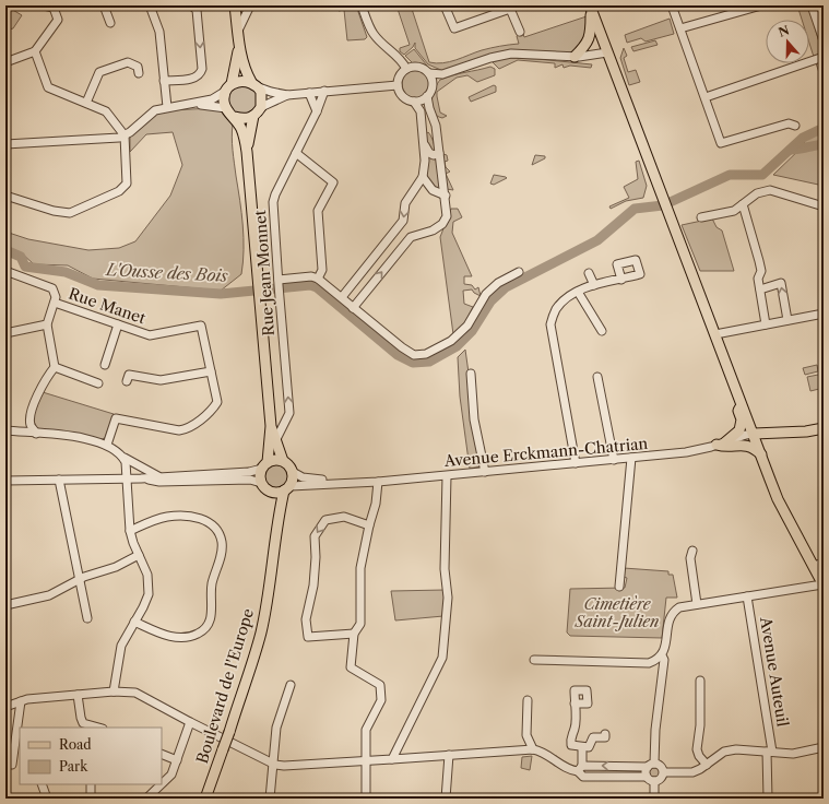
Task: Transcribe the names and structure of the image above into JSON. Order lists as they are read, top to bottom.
{
  "streets": {
    "main road": ["Boulevard de l'Europe"],
    "street": [
      "Rue Jean Monnet",
      "Rue Manet",
      "Avenue Erckmann-Chatrian",
      "Avenue Auteuil"
    ]
  },
  "crossings": [
    ["Avenue Erckmann-Chatrian", "Boulevard de l'Europe"]
  ],
  "one_way": ["Rue Jean Monnet"],
  "water": ["L'Ousse des Bois"],
  "parks": ["Cimetière Saint-Julien"],
  "legend": ["Road", "Park"],
  "north": "top"
}
